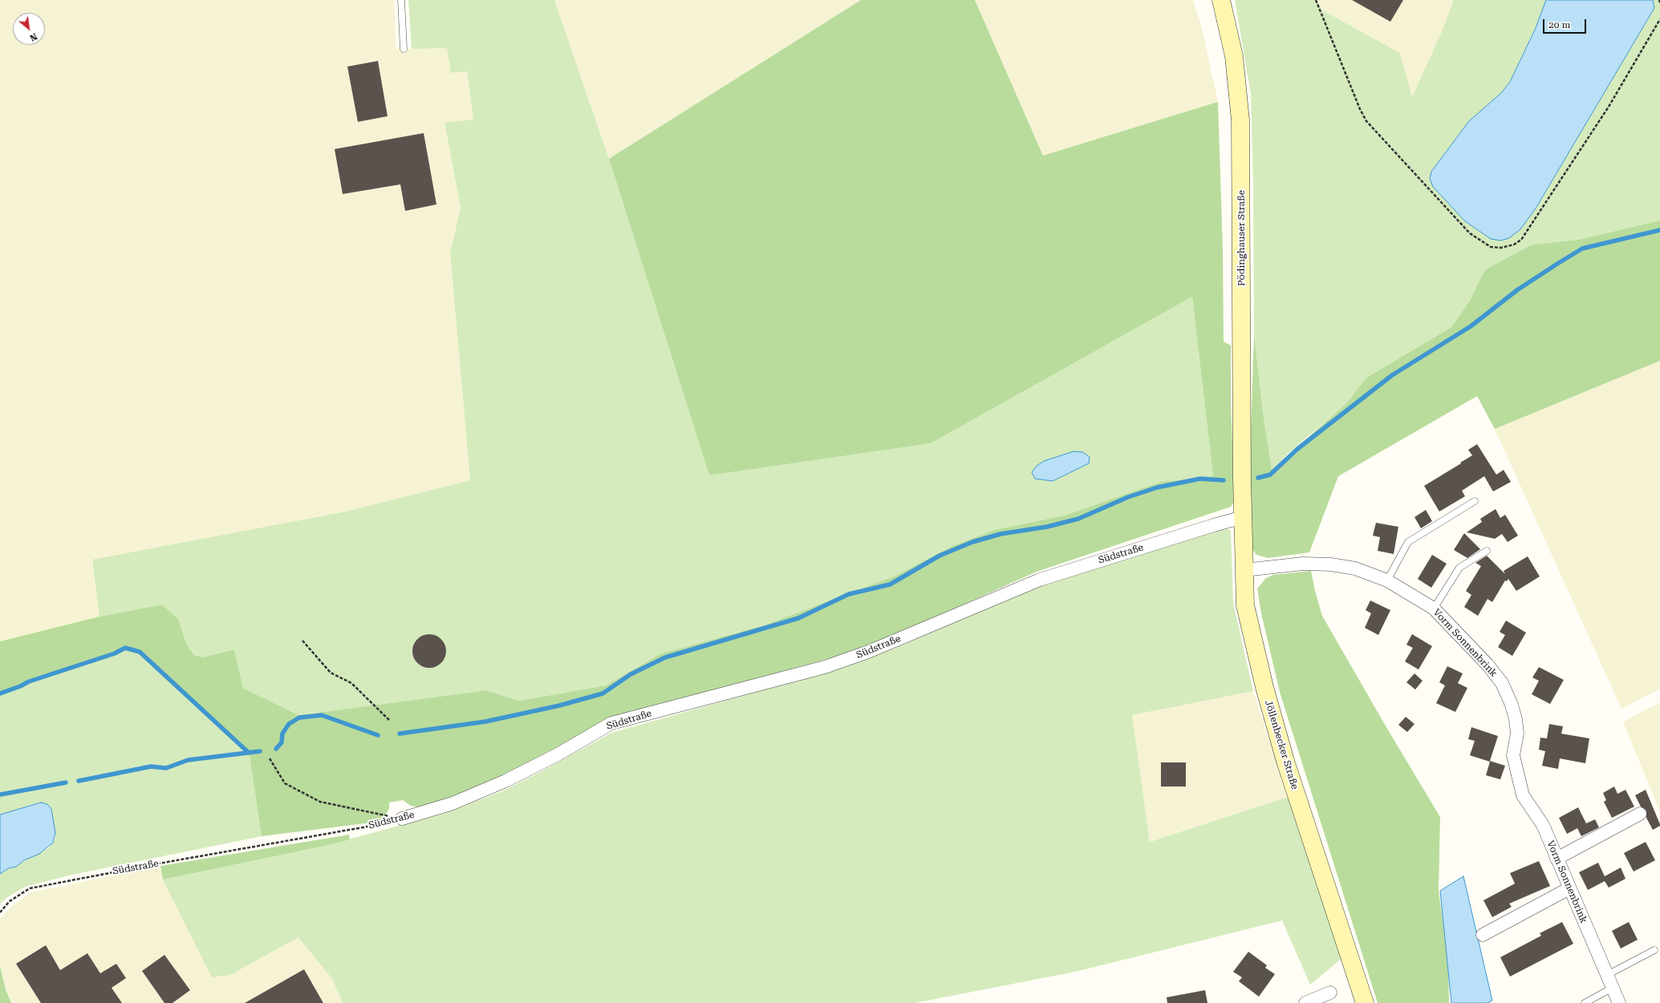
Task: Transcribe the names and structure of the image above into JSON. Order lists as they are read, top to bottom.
{
  "streets": {
    "main road": ["Pödinghauser Straße", "Jöllenbecker Straße"],
    "street": ["Südstraße", "Vorm Sonnenbrink"]
  },
  "crossings": [
    ["Pödinghauser Straße", "Jöllenbecker Straße"],
    ["Südstraße", "Jöllenbecker Straße"],
    ["Vorm Sonnenbrink", "Jöllenbecker Straße"]
  ],
  "scale_bar": "20 m",
  "north": "bottom right"
}
